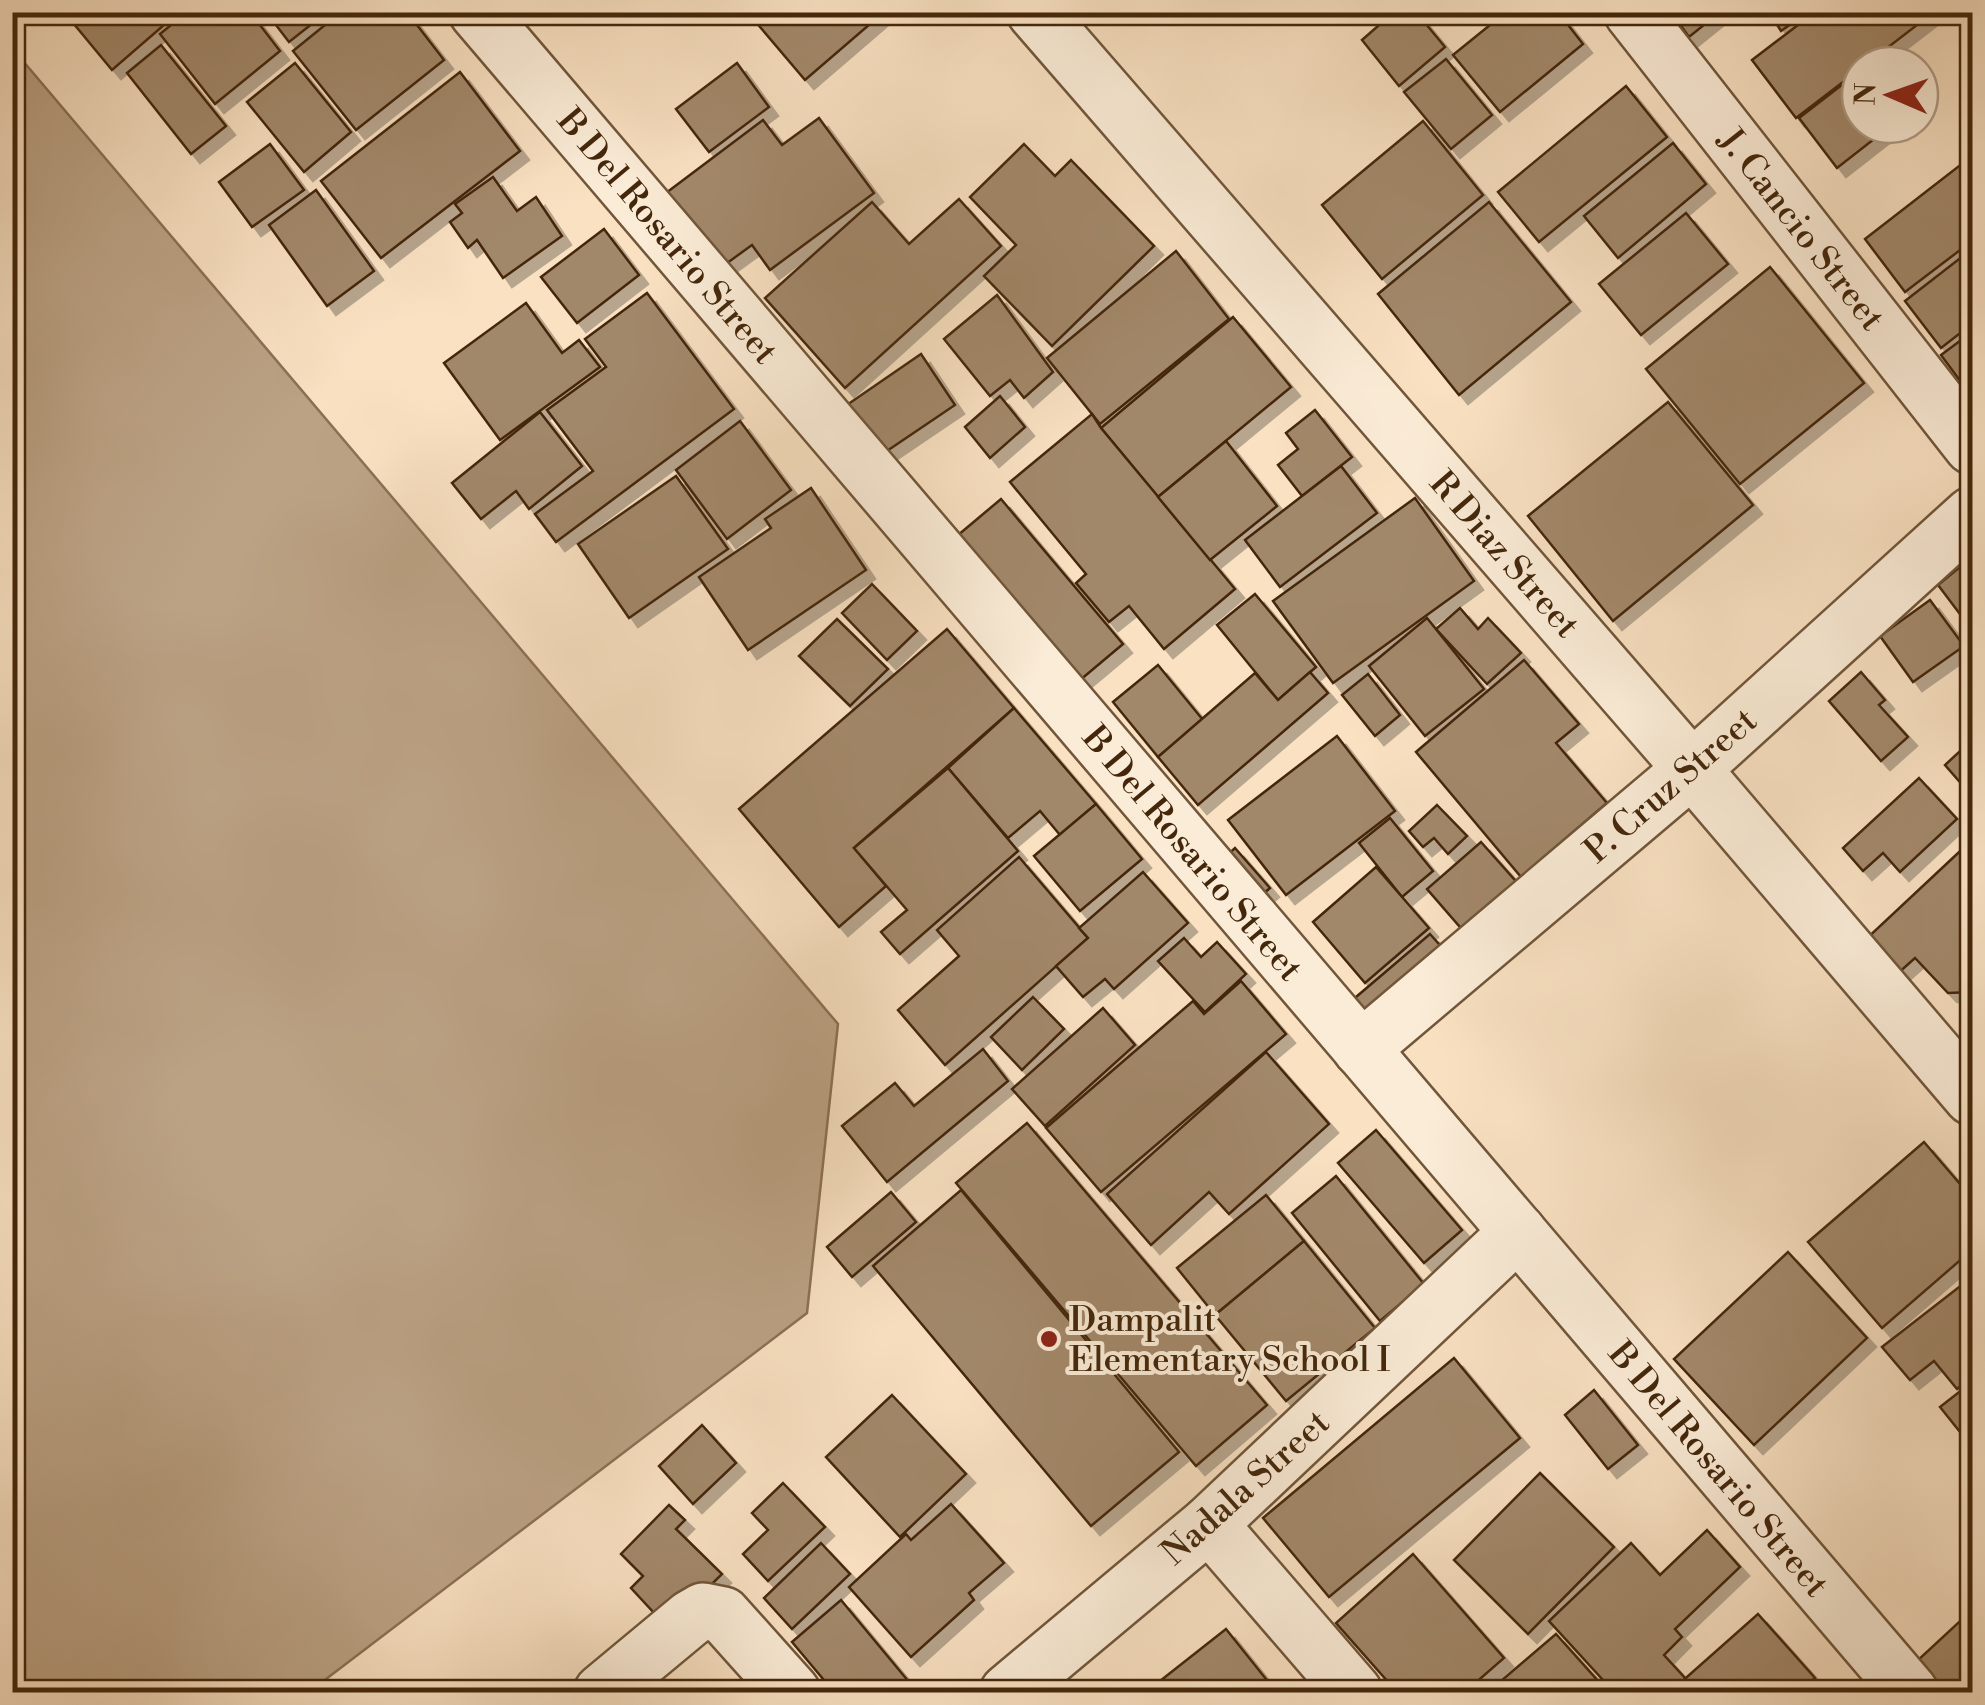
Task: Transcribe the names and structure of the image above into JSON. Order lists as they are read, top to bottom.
{
  "streets": {
    "street": [
      "J. Cancio Street",
      "B Del Rosario Street",
      "R Diaz Street",
      "P. Cruz Street",
      "Nadala Street"
    ]
  },
  "crossings": [
    ["B Del Rosario Street", "P. Cruz Street"],
    ["B Del Rosario Street", "Nadala Street"],
    ["R Diaz Street", "P. Cruz Street"]
  ],
  "places": ["Dampalit Elementary School I"],
  "north": "left"
}
